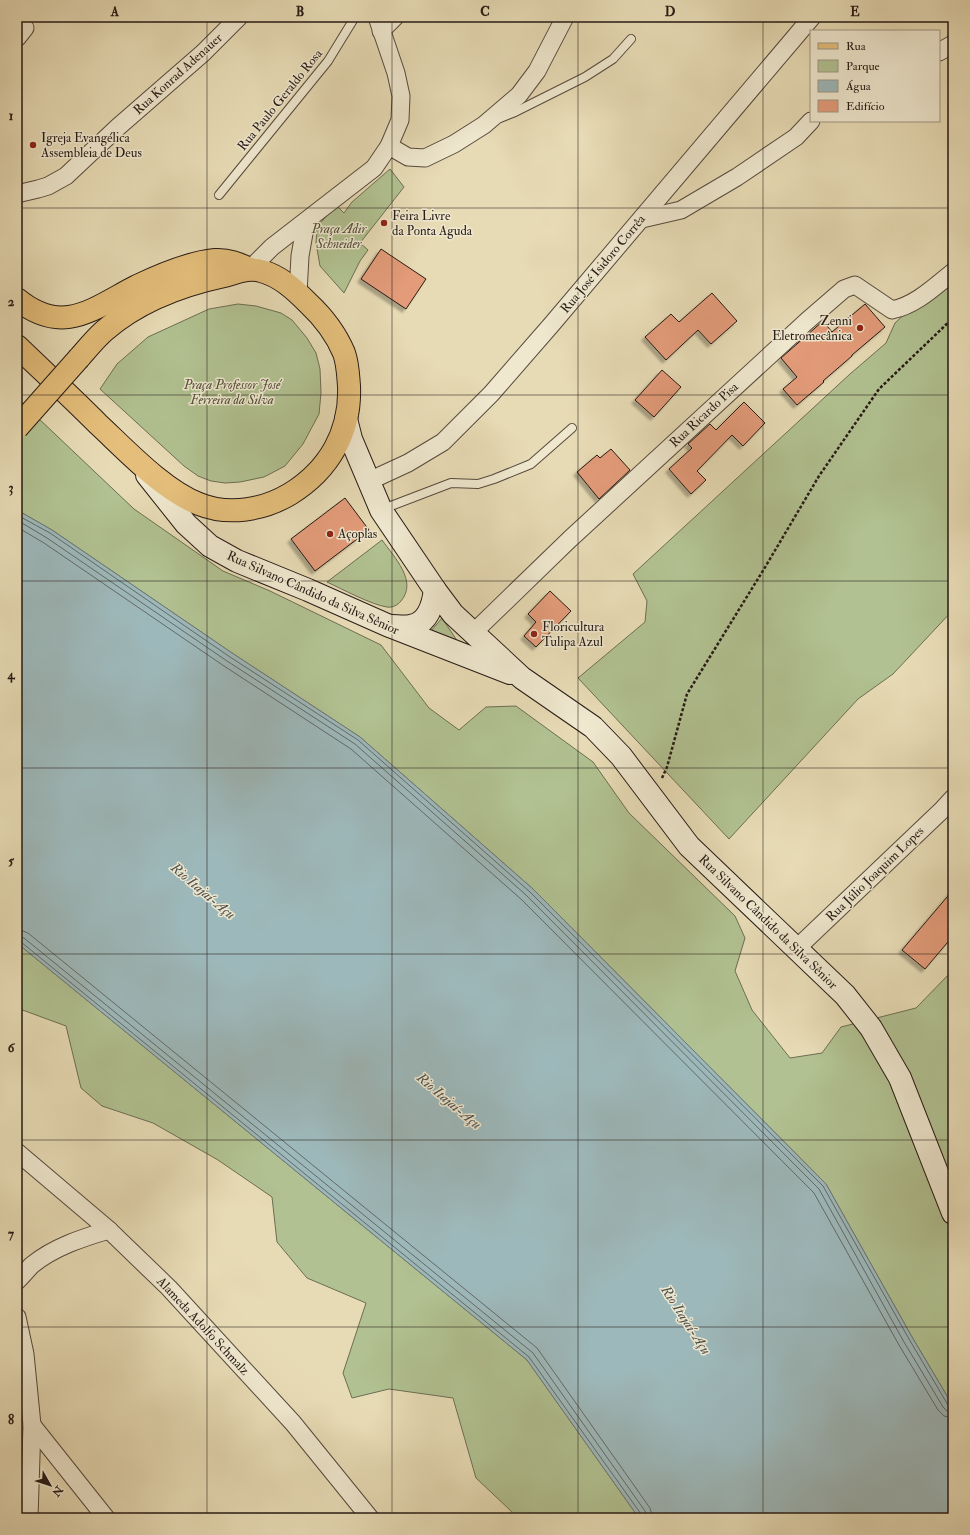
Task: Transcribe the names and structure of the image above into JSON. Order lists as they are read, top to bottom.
{
  "streets": {
    "main road": ["Rua Silvano Cândido da Silva Sênior"],
    "street": [
      "Rua Konrad Adenauer",
      "Rua José Isidoro Corrêa",
      "Rua Ricardo Pisa",
      "Rua Júlio Joaquim Lopes",
      "Alameda Adolfo Schmalz"
    ],
    "lane": ["Rua Paulo Geraldo Rosa"]
  },
  "crossings": [
    ["Rua José Isidoro Corrêa", "Rua Silvano Cândido da Silva Sênior"],
    ["Rua Ricardo Pisa", "Rua Silvano Cândido da Silva Sênior"],
    ["Rua Silvano Cândido da Silva Sênior", "Rua Júlio Joaquim Lopes"]
  ],
  "water": ["Rio Itajaí-Açu"],
  "parks": ["Praça Adir Schneider", "Praça Professor José Ferreira da Silva"],
  "places": [
    "Igreja Evangélica Assembleia de Deus",
    "Feira Livre da Ponta Aguda",
    "Zenni Eletromecânica",
    "Açoplas",
    "Floricultura Tulipa Azul"
  ],
  "legend": [
    "Rua",
    "Parque",
    "Água",
    "Edifício"
  ],
  "north": "bottom right",
  "grid": {
    "columns": [
      "A",
      "B",
      "C",
      "D",
      "E"
    ],
    "rows": [
      "1",
      "2",
      "3",
      "4",
      "5",
      "6",
      "7",
      "8"
    ]
  }
}
